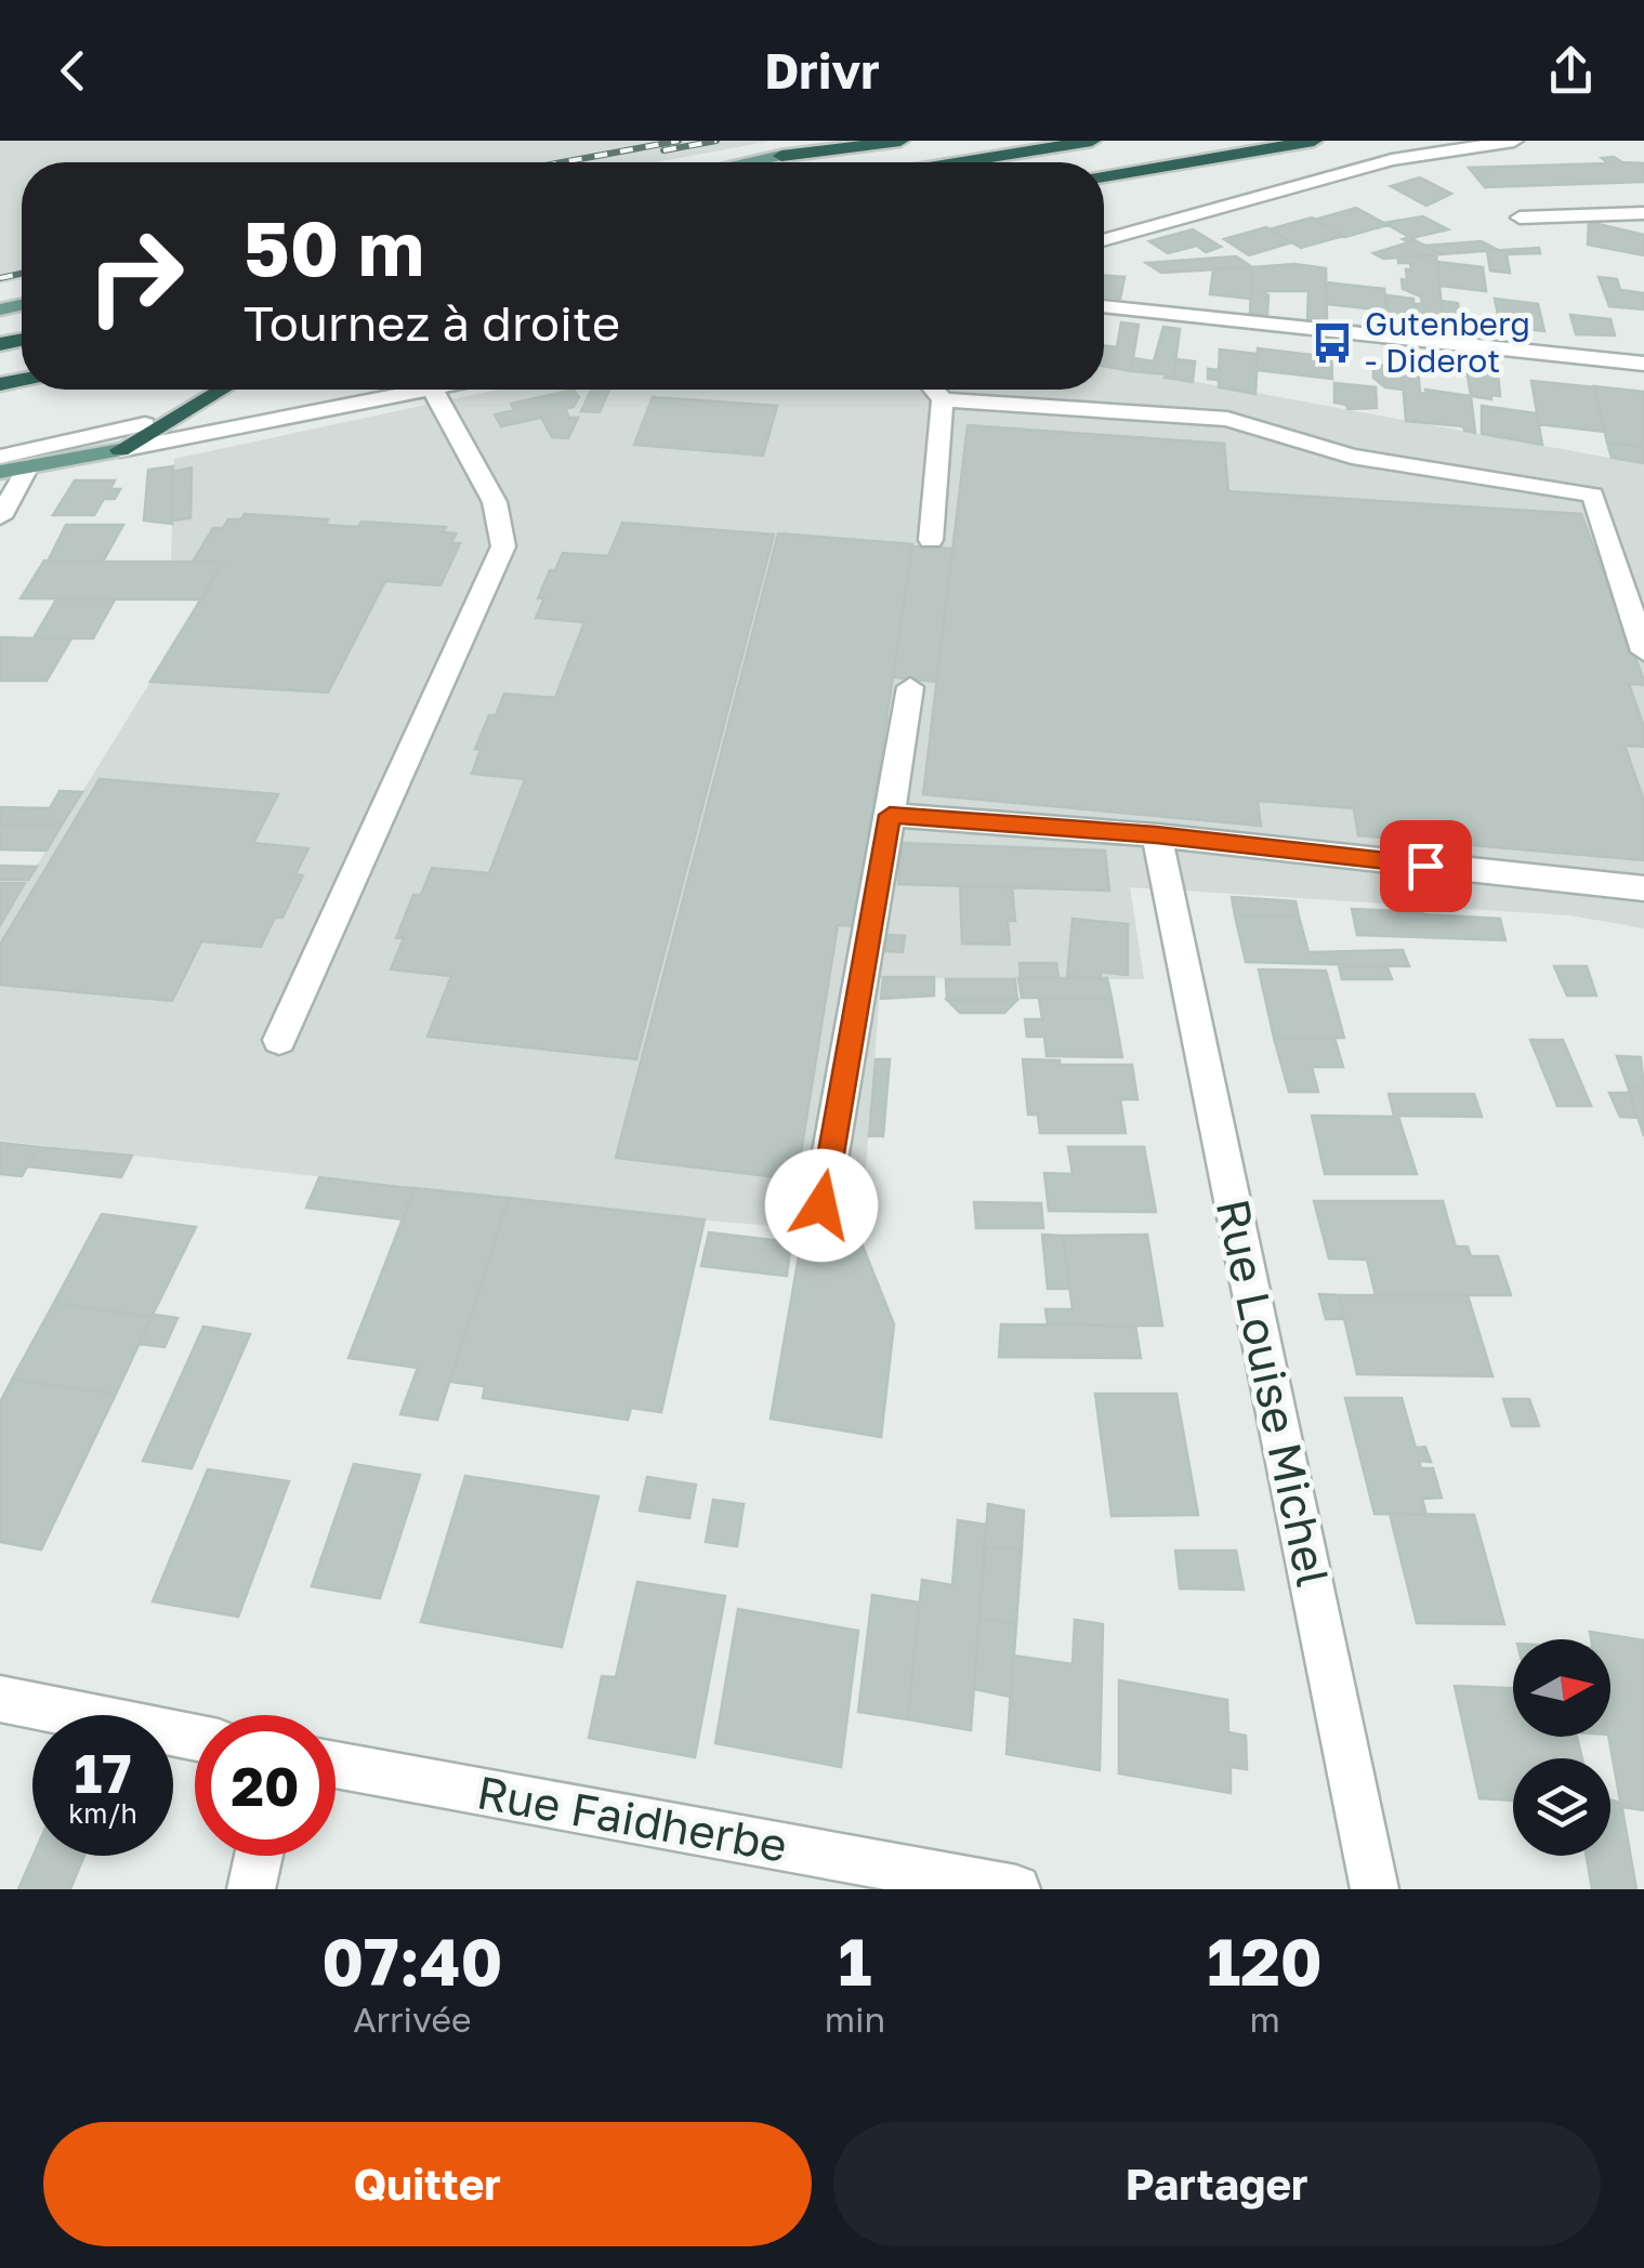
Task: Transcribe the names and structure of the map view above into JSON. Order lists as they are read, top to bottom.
{
  "streets": {
    "street": ["Rue Louise Michel", "Rue Faidherbe"]
  },
  "places": {
    "bus stop": ["Gutenberg - Diderot"]
  },
  "north": "right",
  "page": {
    "header": "Drivr",
    "turn": ["50 m", "Tournez à droite"],
    "speed": "17 km/h",
    "limit": "20",
    "eta": [
      "07:40",
      "Arrivée",
      "1",
      "min",
      "120",
      "m"
    ],
    "buttons": ["Quitter", "Partager"]
  }
}
